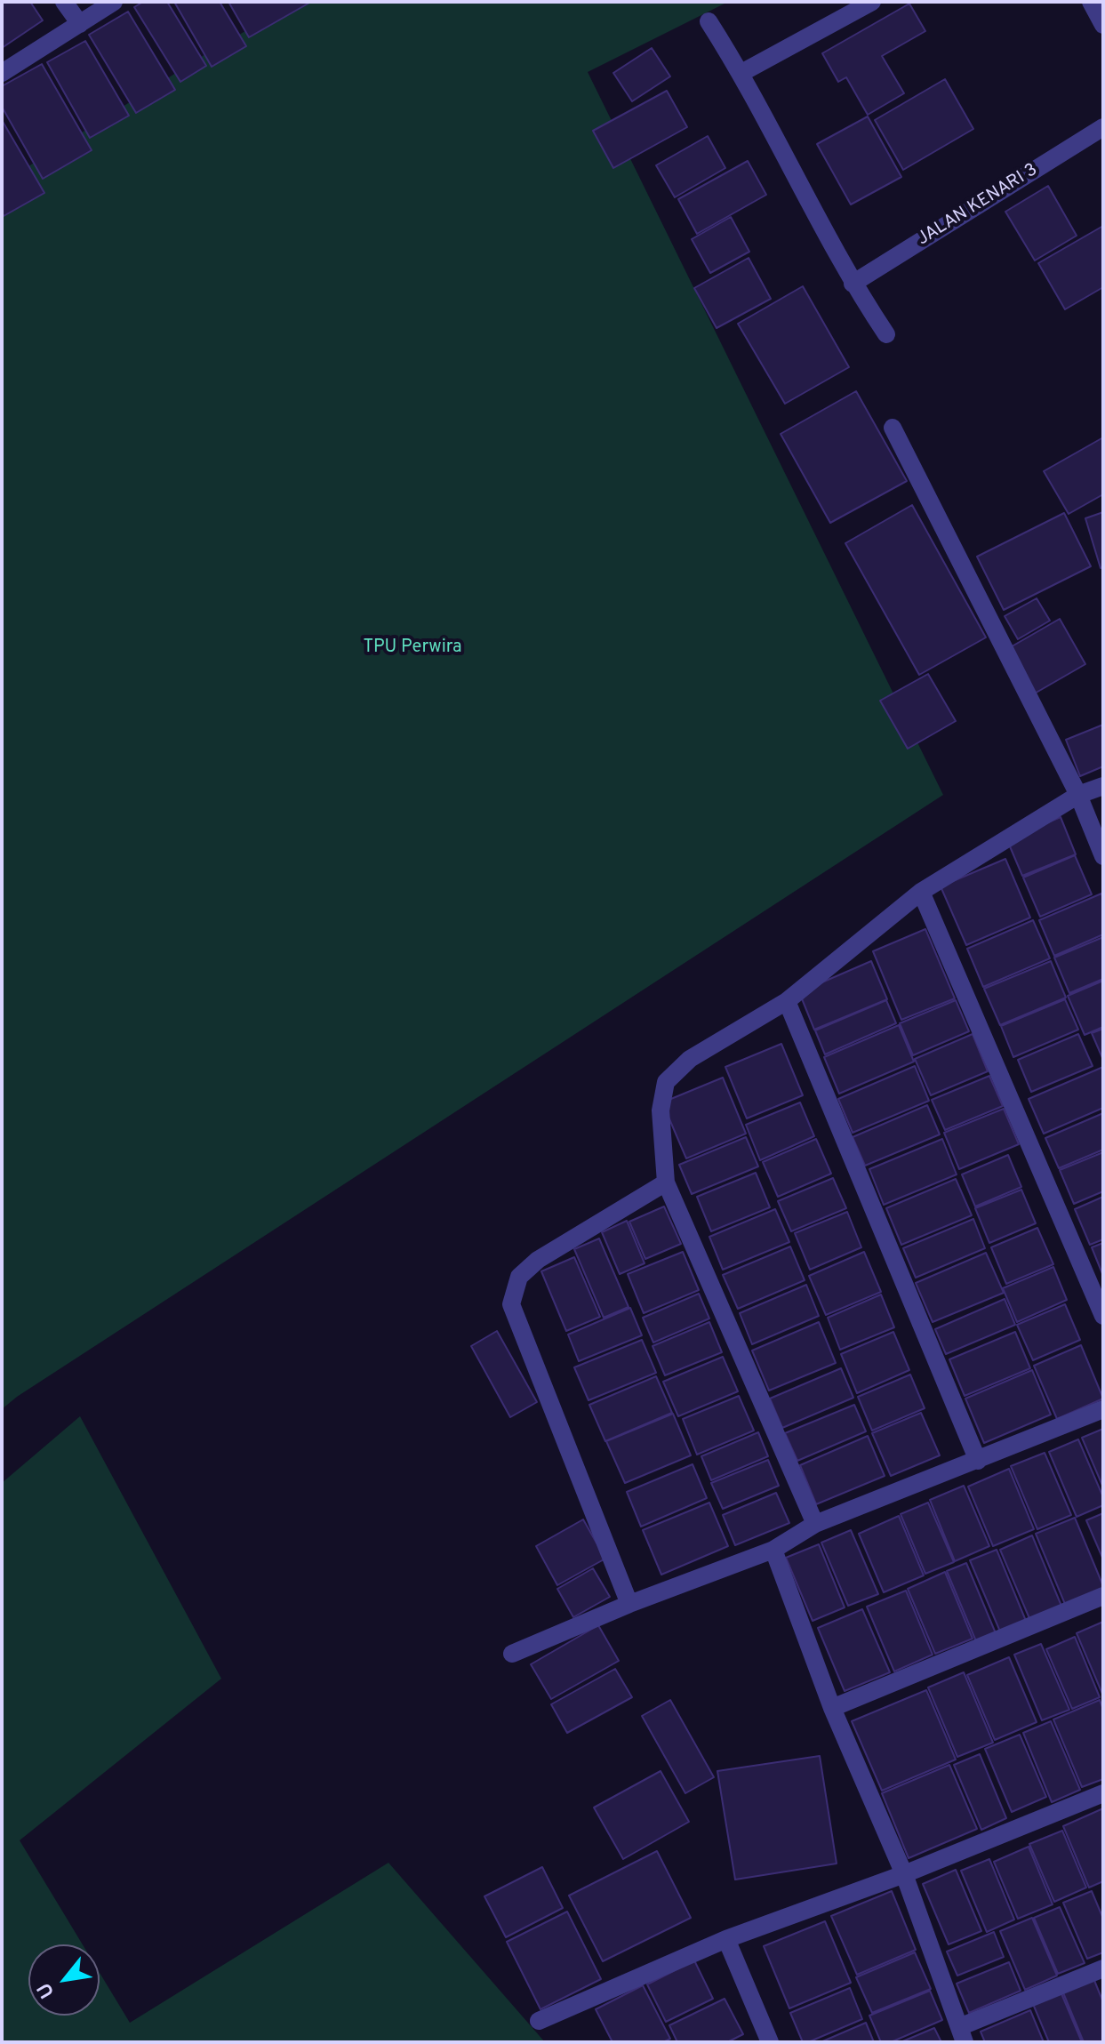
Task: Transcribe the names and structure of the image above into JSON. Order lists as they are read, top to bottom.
{
  "streets": {
    "street": ["JALAN KENARI 3"]
  },
  "parks": ["TPU Perwira"],
  "north": "bottom left"
}
